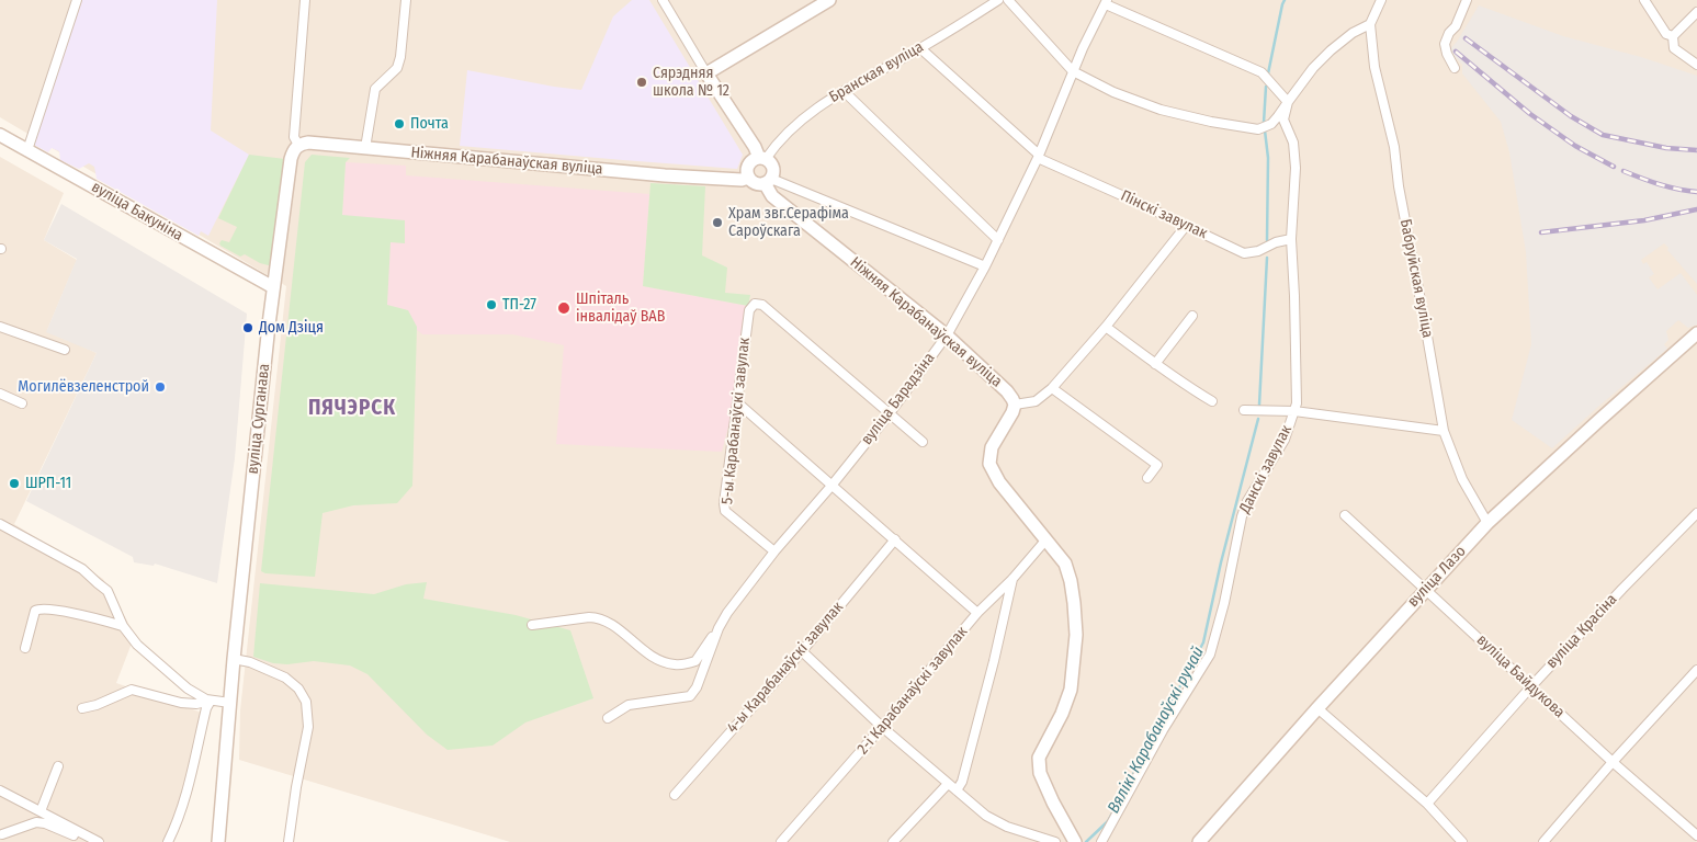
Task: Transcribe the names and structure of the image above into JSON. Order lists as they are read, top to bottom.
{
  "streets": {
    "main road": [
      "Ніжняя Карабанаўская вуліца",
      "вуліца Бакуніна",
      "вуліца Сурганава",
      "вуліца Лазо"
    ],
    "street": [
      "Бранская вуліца",
      "Пінскі завулак",
      "Бабруйская вуліца",
      "вуліца Барадзіна",
      "5-ы Карабанаўскі завулак",
      "Данскі завулак",
      "вуліца Красіна",
      "4-ы Карабанаўскі завулак",
      "вуліца Байдукова",
      "2-і Карабанаўскі завулак"
    ]
  },
  "crossings": [
    ["Бранская вуліца", "Ніжняя Карабанаўская вуліца"],
    ["Бранская вуліца", "Пінскі завулак"],
    ["Ніжняя Карабанаўская вуліца", "вуліца Барадзіна"],
    ["Ніжняя Карабанаўская вуліца", "вуліца Сурганава"],
    ["вуліца Бакуніна", "вуліца Сурганава"],
    ["Пінскі завулак", "вуліца Барадзіна"],
    ["Пінскі завулак", "Данскі завулак"],
    ["Бабруйская вуліца", "вуліца Лазо"],
    ["вуліца Барадзіна", "5-ы Карабанаўскі завулак"],
    ["вуліца Лазо", "вуліца Байдукова"],
    ["вуліца Красіна", "вуліца Байдукова"]
  ],
  "districts": ["ПЯЧЭРСК"],
  "water": ["Вялікі Карабанаўскі ручай"],
  "places": [
    "Сярэдняя школа № 12",
    "Почта",
    "Храм звг.Серафіма Сароўскага",
    "ТП-27",
    "Шпіталь інвалідаў ВАВ",
    "Дом Дзіця",
    "Могилёвзеленстрой",
    "ШРП-11"
  ]
}
